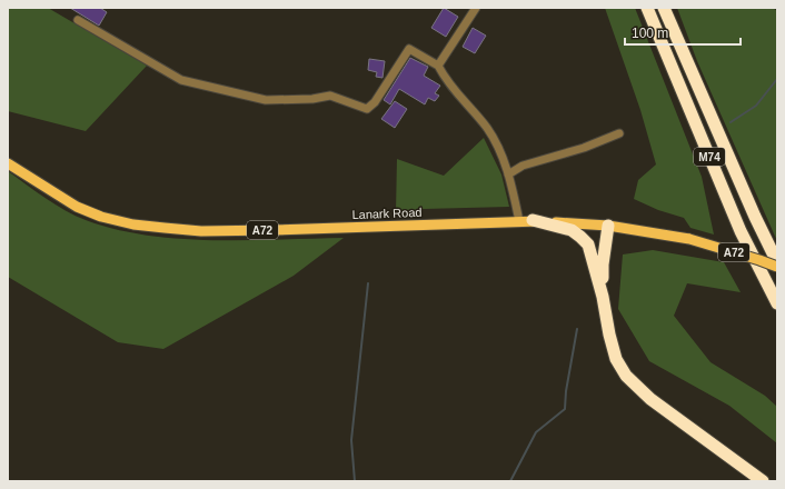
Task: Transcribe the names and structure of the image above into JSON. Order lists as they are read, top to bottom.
{
  "streets": {
    "highway": ["M74"],
    "main road": ["Lanark Road", "A72"]
  },
  "scale_bar": "100 m"
}
